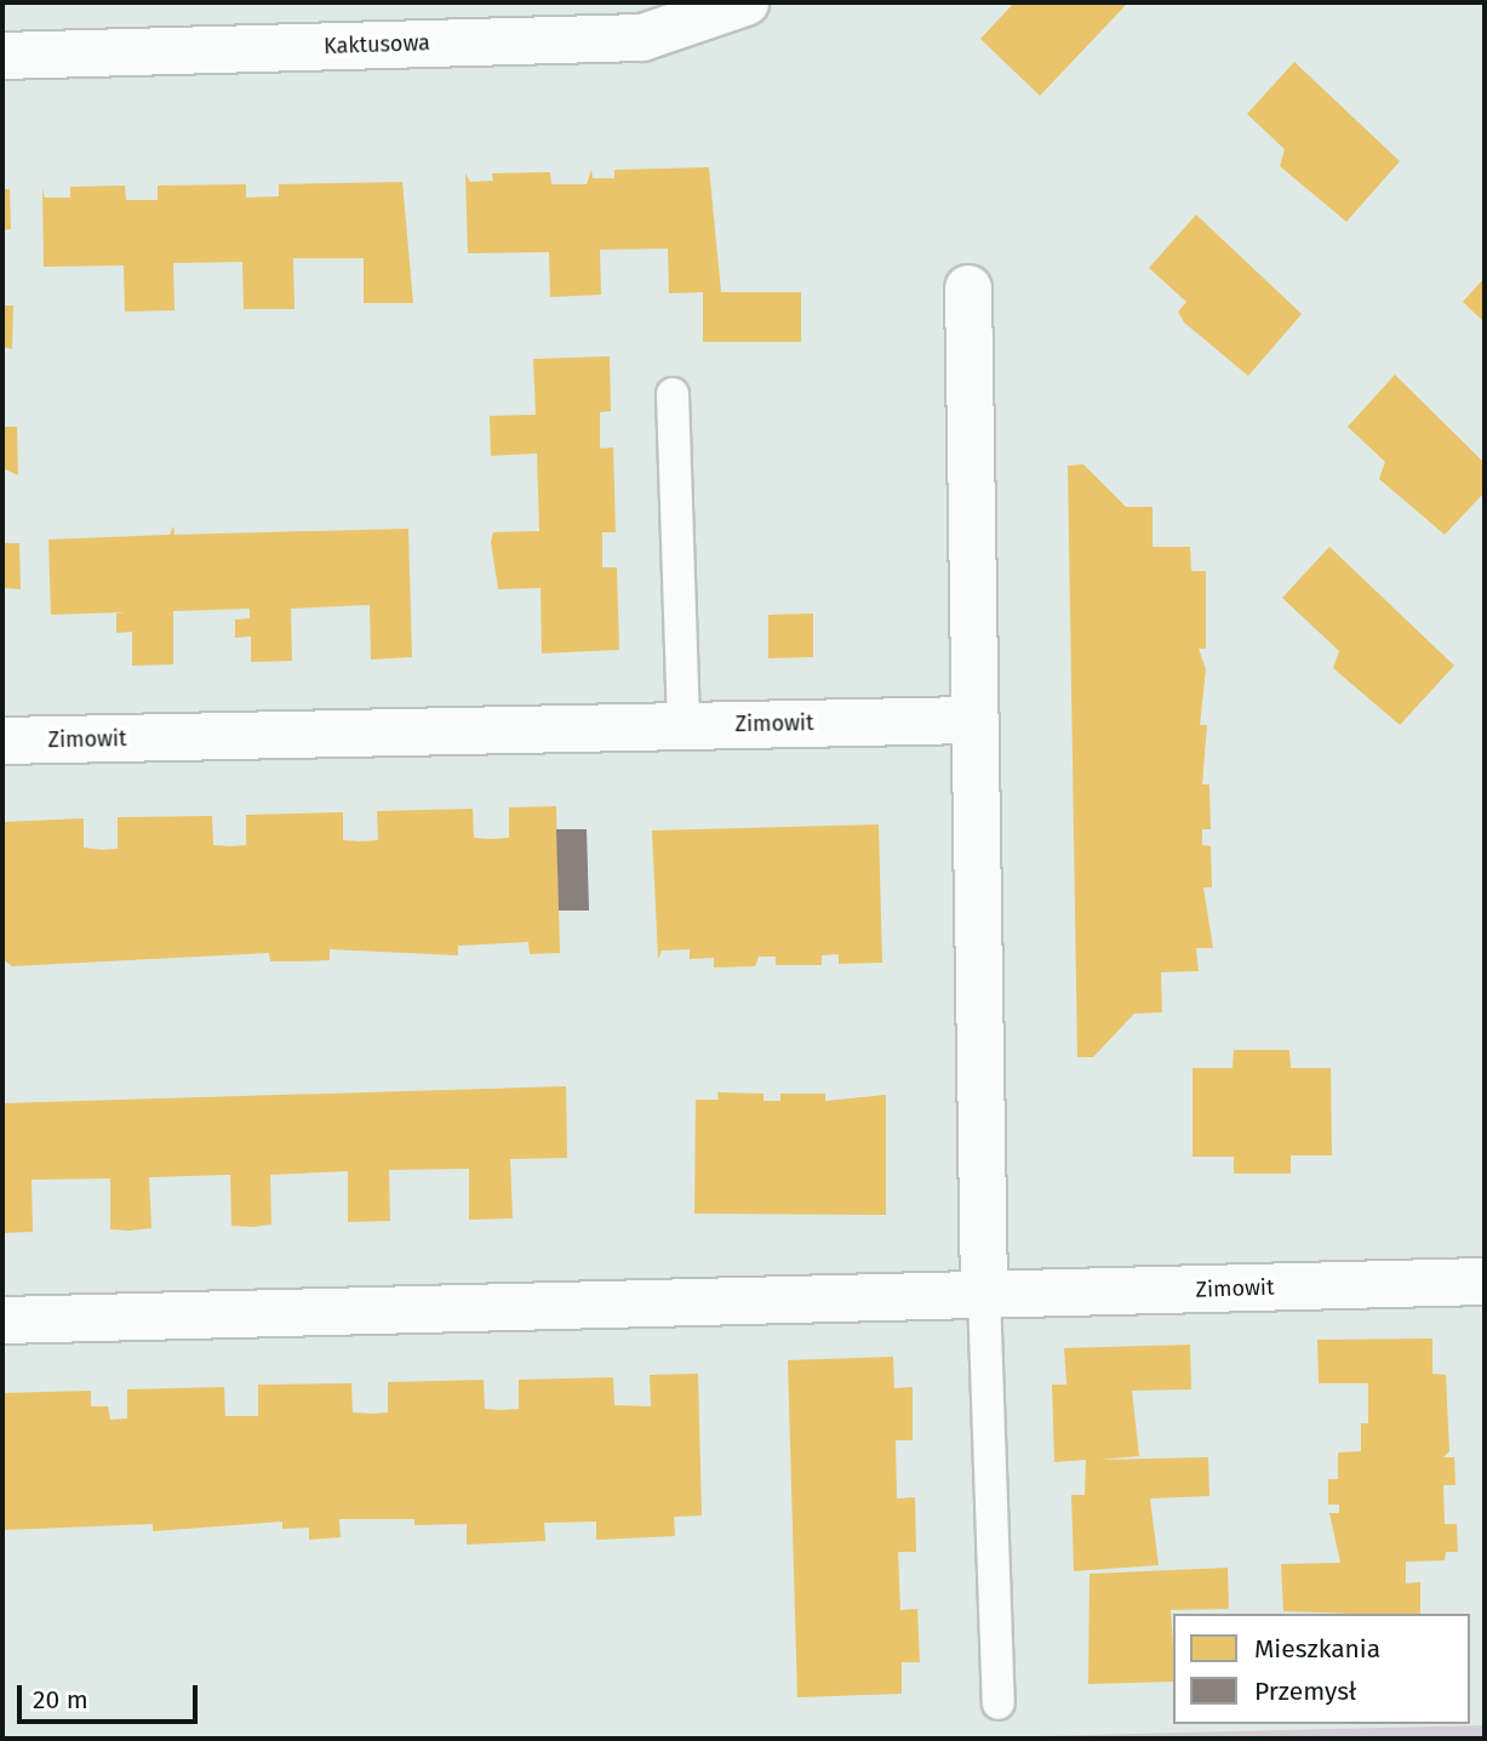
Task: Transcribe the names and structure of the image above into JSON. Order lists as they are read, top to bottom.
{
  "streets": {
    "street": ["Kaktusowa", "Zimowit"]
  },
  "legend": ["Mieszkania", "Przemysł"],
  "scale_bar": "20 m"
}
